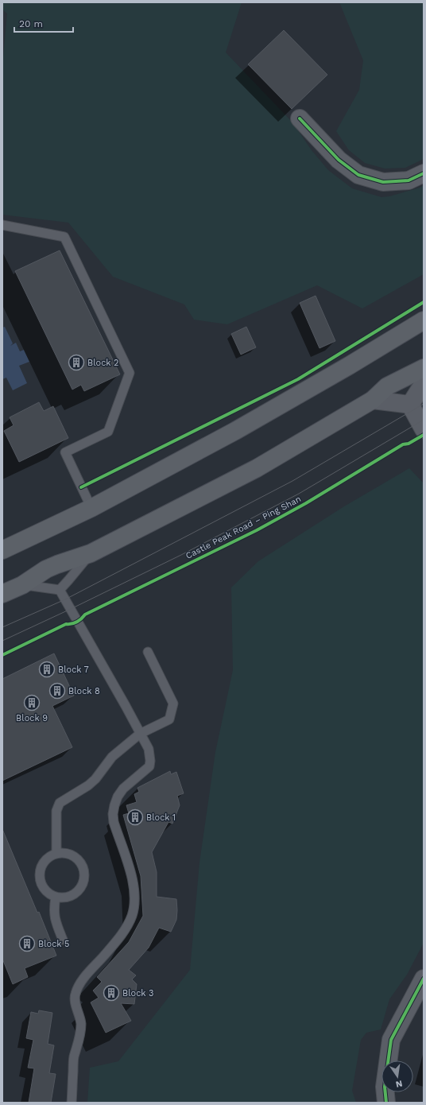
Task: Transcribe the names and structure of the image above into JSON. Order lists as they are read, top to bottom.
{
  "streets": {
    "cycle path": ["Castle Peak Road – Ping Shan"]
  },
  "places": {
    "building": [
      "Block 2",
      "Block 7",
      "Block 8",
      "Block 9",
      "Block 1",
      "Block 5",
      "Block 3"
    ]
  },
  "scale_bar": "20 m",
  "north": "bottom"
}
